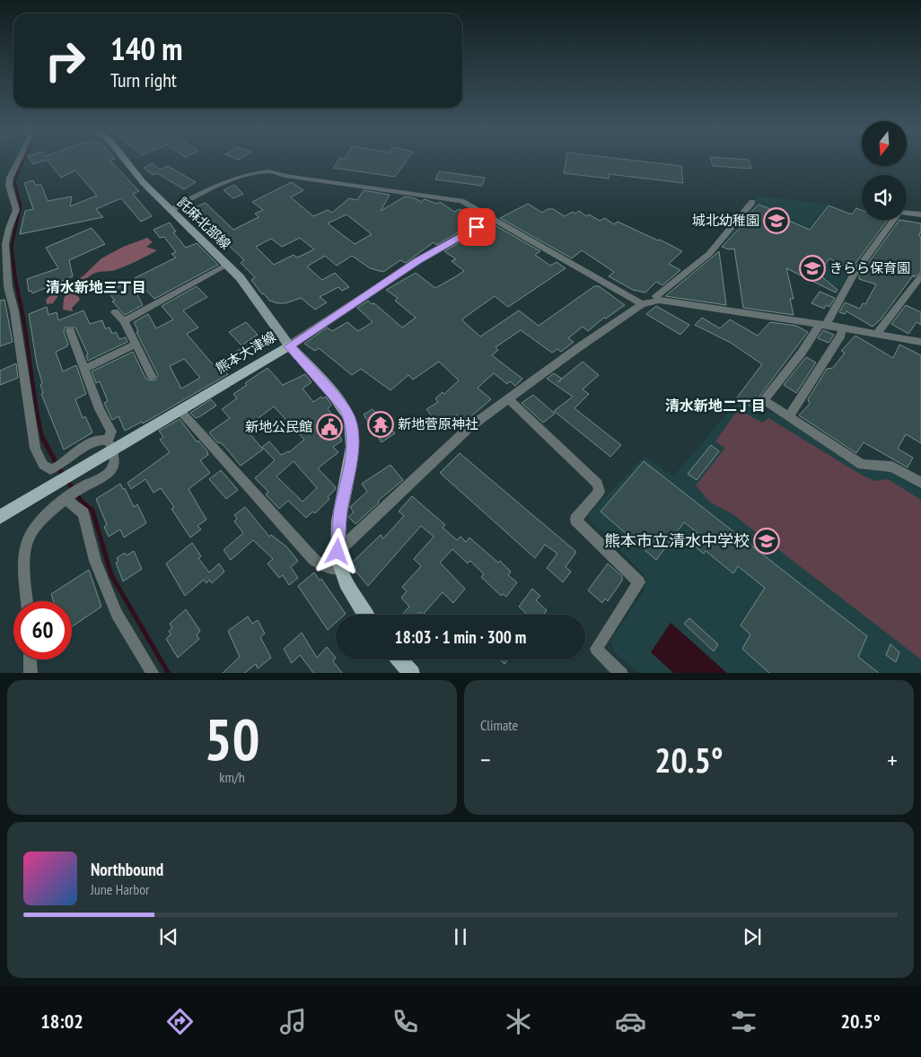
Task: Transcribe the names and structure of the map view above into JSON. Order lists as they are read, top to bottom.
{
  "streets": {
    "main road": ["託麻北部線", "熊本大津線"]
  },
  "crossings": [
    ["託麻北部線", "熊本大津線"]
  ],
  "districts": ["清水新地三丁目", "清水新地二丁目"],
  "places": {
    "school or university": ["城北幼稚園", "きらら保育園", "熊本市立清水中学校"],
    "temple": ["新地菅原神社"],
    "public building": ["新地公民館"]
  },
  "north": "bottom",
  "page": {
    "turn": ["140 m", "Turn right"],
    "limit": "60",
    "trip": "18:03 · 1 min · 300 m",
    "tile": [
      ["50", "km/h"],
      "Climate"
    ],
    "heat": ["−", "20.5°", "+"],
    "song": ["Northbound", "June Harbor"],
    "tabs": ["18:02", "20.5°"]
  }
}
